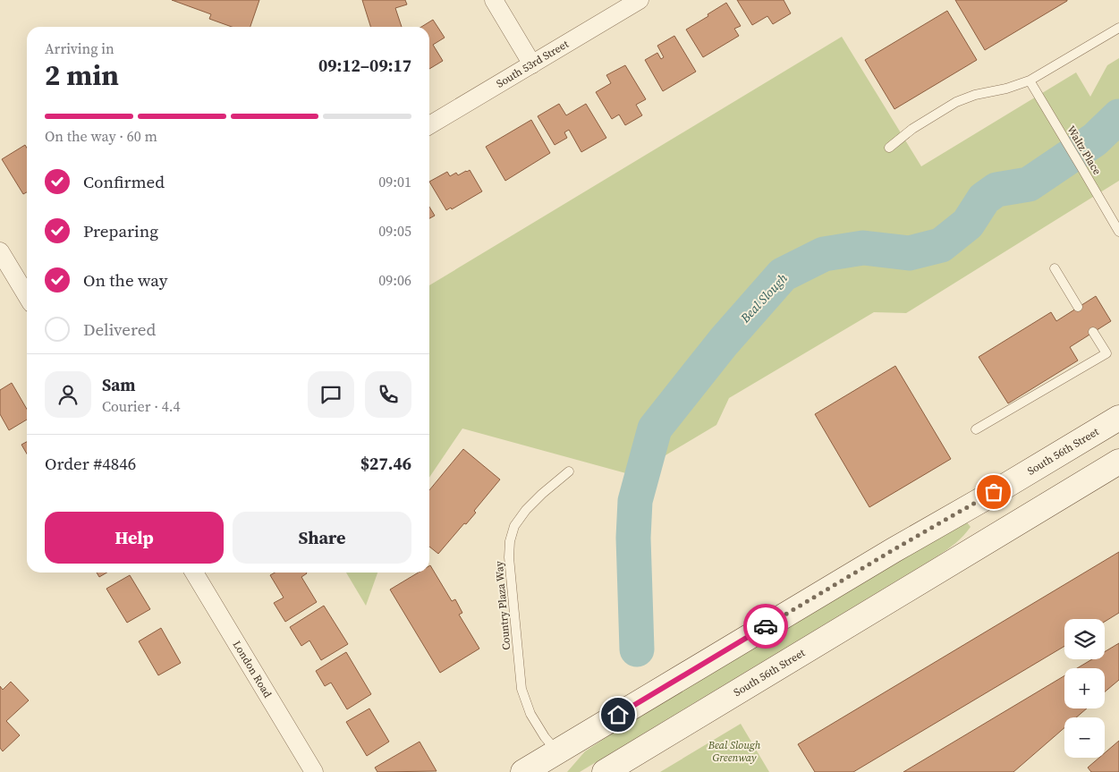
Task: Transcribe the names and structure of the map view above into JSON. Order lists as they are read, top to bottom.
{
  "streets": {
    "main road": ["South 56th Street"],
    "street": ["South 53rd Street", "London Road"],
    "lane": ["Waltz Place", "Country Plaza Way"]
  },
  "crossings": [
    ["South 56th Street", "Country Plaza Way"]
  ],
  "water": ["Beal Slough"],
  "parks": ["Beal Slough Greenway"],
  "page": {
    "heading": ["2 min", "Arriving in", "09:12–09:17"],
    "panel": [
      "Sam",
      "Courier · 4.4",
      "Order #4846",
      "$27.46"
    ],
    "bar": "On the way · 60 m",
    "list": [
      ["Confirmed", "09:01"],
      ["Preparing", "09:05"],
      ["On the way", "09:06"],
      "Delivered"
    ],
    "buttons": ["Help", "Share"],
    "map_buttons": ["+", "−"]
  }
}
